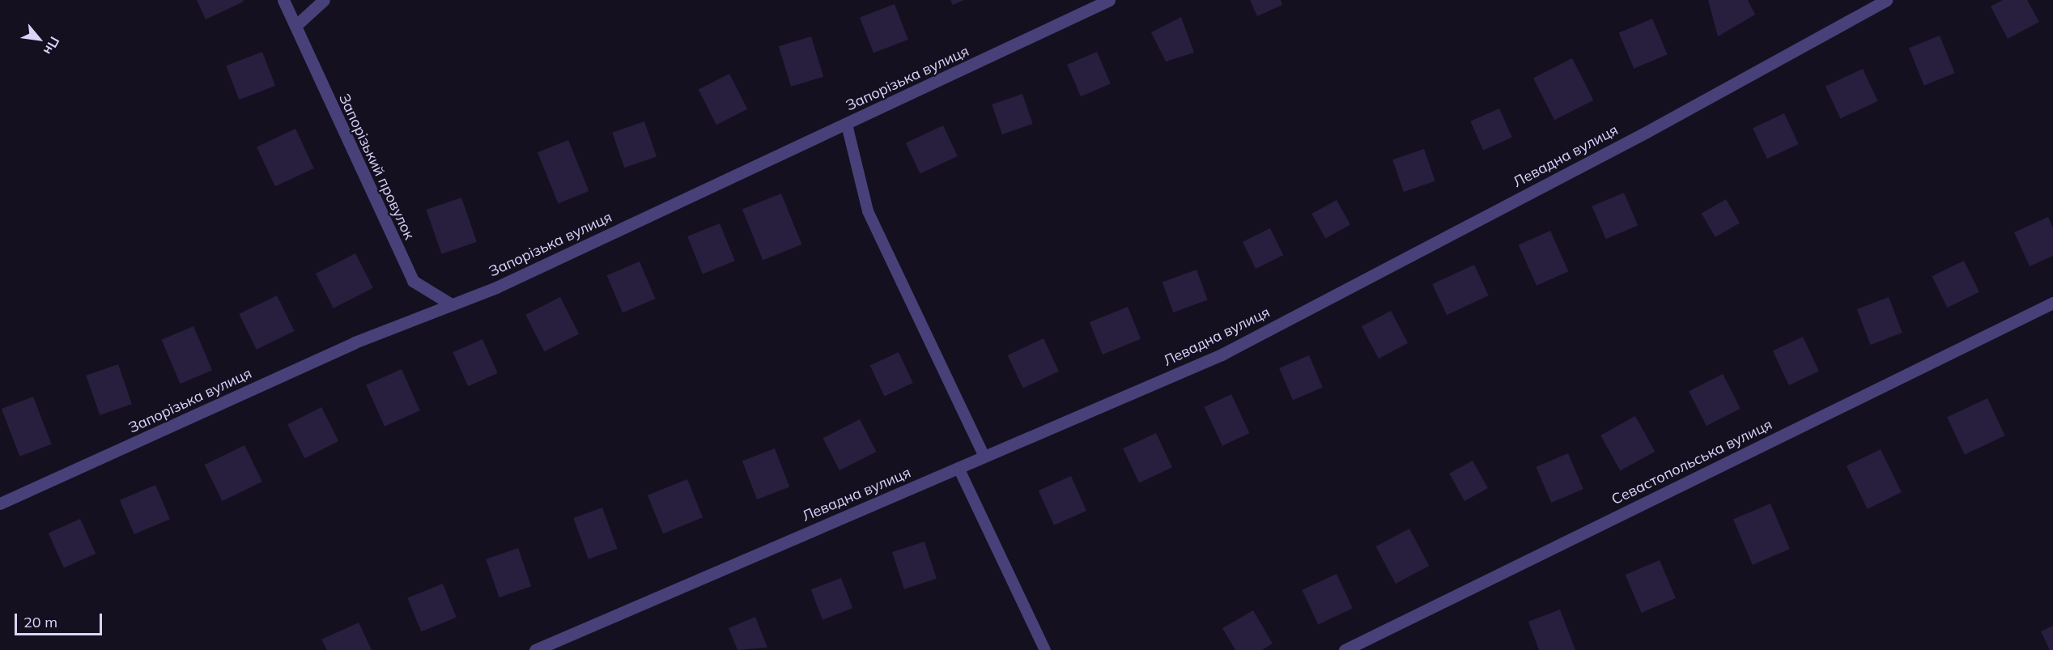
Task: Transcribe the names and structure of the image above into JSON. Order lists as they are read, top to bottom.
{
  "streets": {
    "street": [
      "Запорізька вулиця",
      "Левадна вулиця",
      "Запорізький провулок",
      "Севастопольська вулиця"
    ]
  },
  "crossings": [
    ["Запорізька вулиця", "Запорізький провулок"]
  ],
  "scale_bar": "20 m",
  "north": "bottom right"
}
